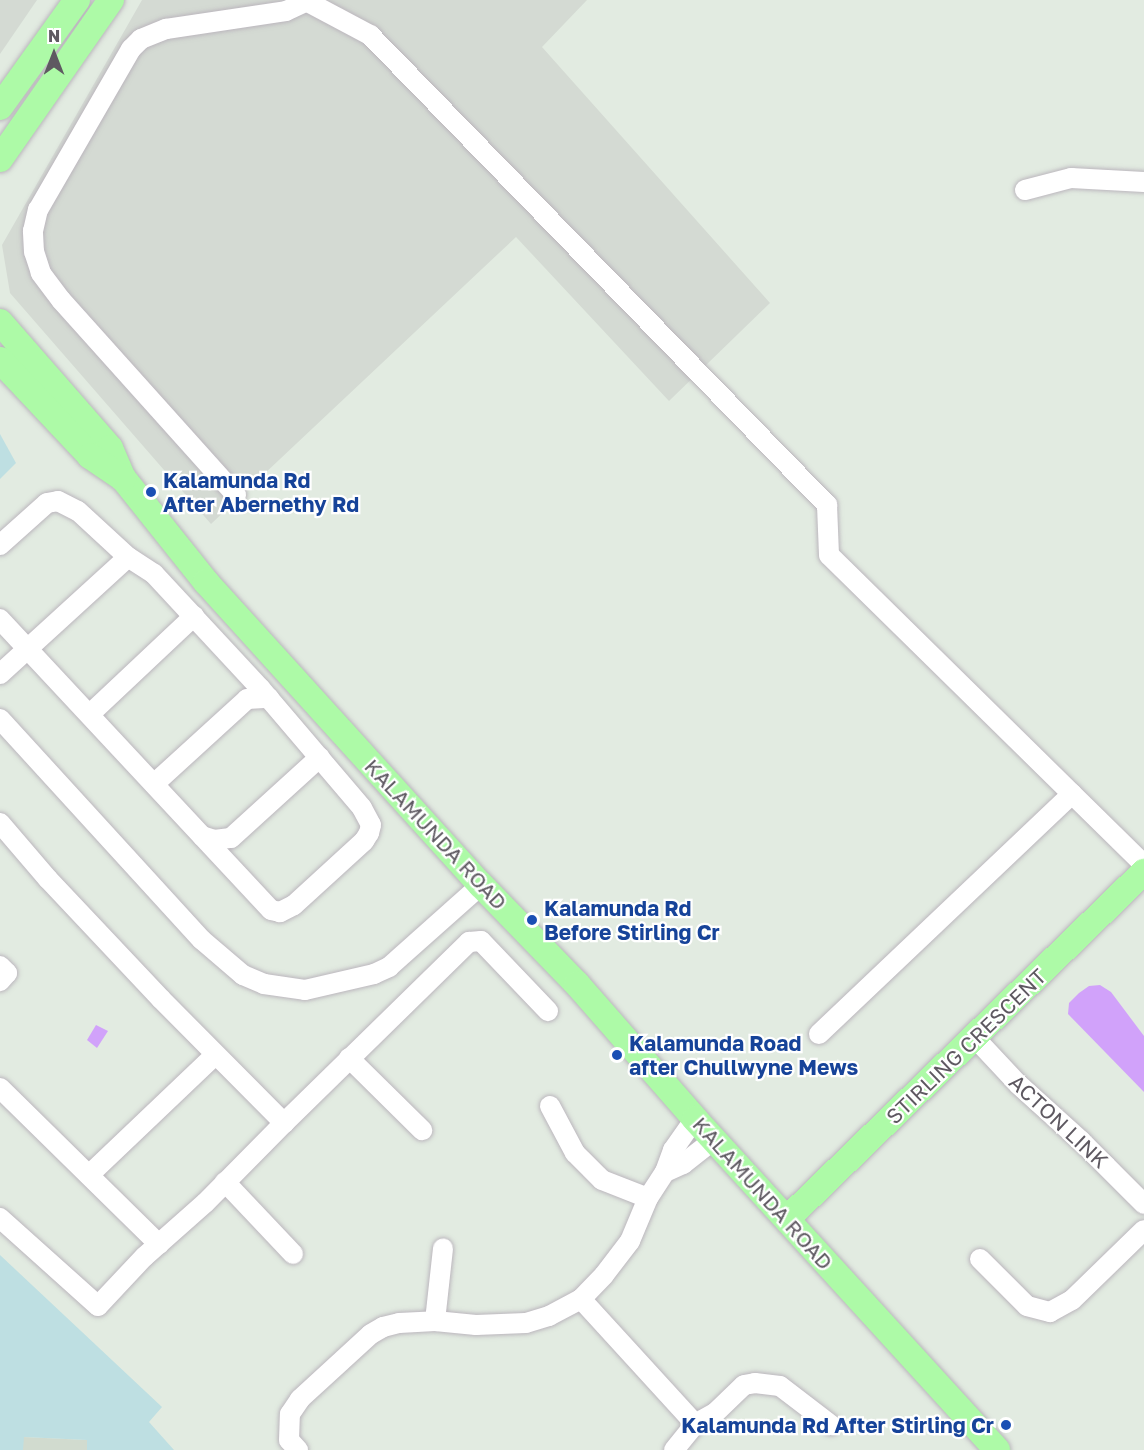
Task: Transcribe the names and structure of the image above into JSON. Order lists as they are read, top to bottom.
{
  "streets": {
    "main road": ["KALAMUNDA ROAD", "STIRLING CRESCENT"],
    "street": ["ACTON LINK"]
  },
  "crossings": [
    ["KALAMUNDA ROAD", "STIRLING CRESCENT"],
    ["STIRLING CRESCENT", "ACTON LINK"]
  ],
  "places": [
    "Kalamunda Rd After Abernethy Rd",
    "Kalamunda Rd Before Stirling Cr",
    "Kalamunda Road after Chullwyne Mews",
    "Kalamunda Rd After Stirling Cr"
  ],
  "north": "top"
}
